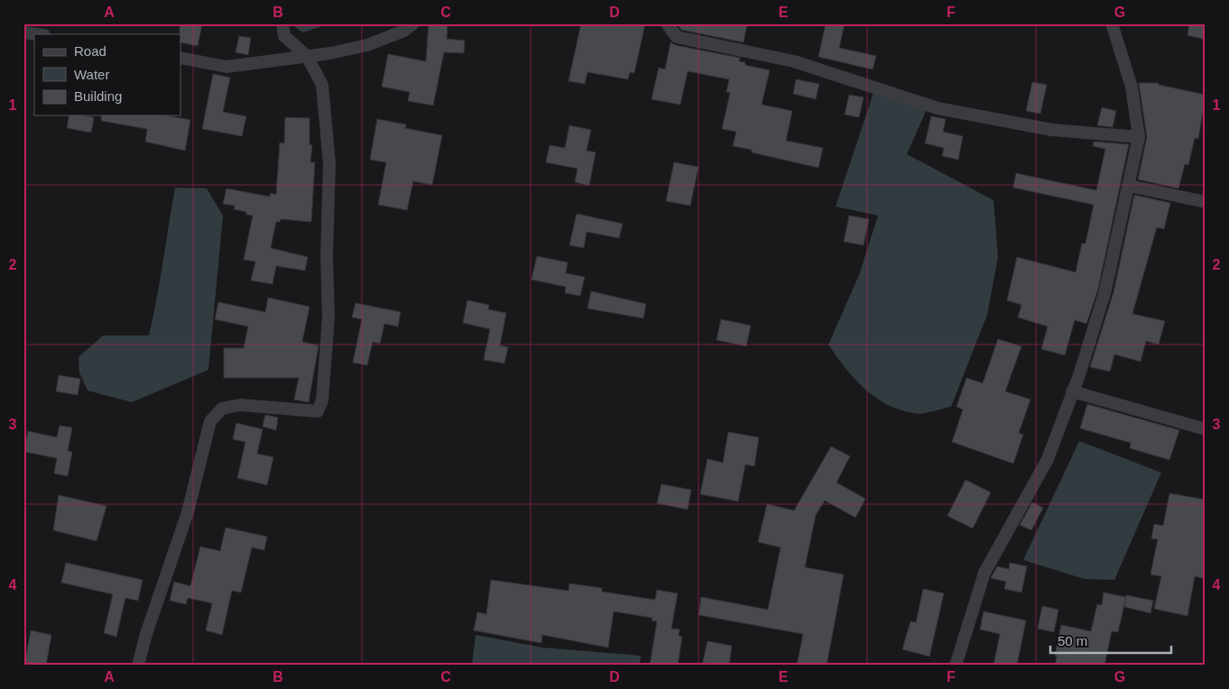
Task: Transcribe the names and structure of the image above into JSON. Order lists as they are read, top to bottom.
{
  "legend": ["Road", "Water", "Building"],
  "scale_bar": "50 m",
  "grid": {
    "columns": [
      "A",
      "B",
      "C",
      "D",
      "E",
      "F",
      "G"
    ],
    "rows": [
      "1",
      "2",
      "3",
      "4"
    ]
  }
}
